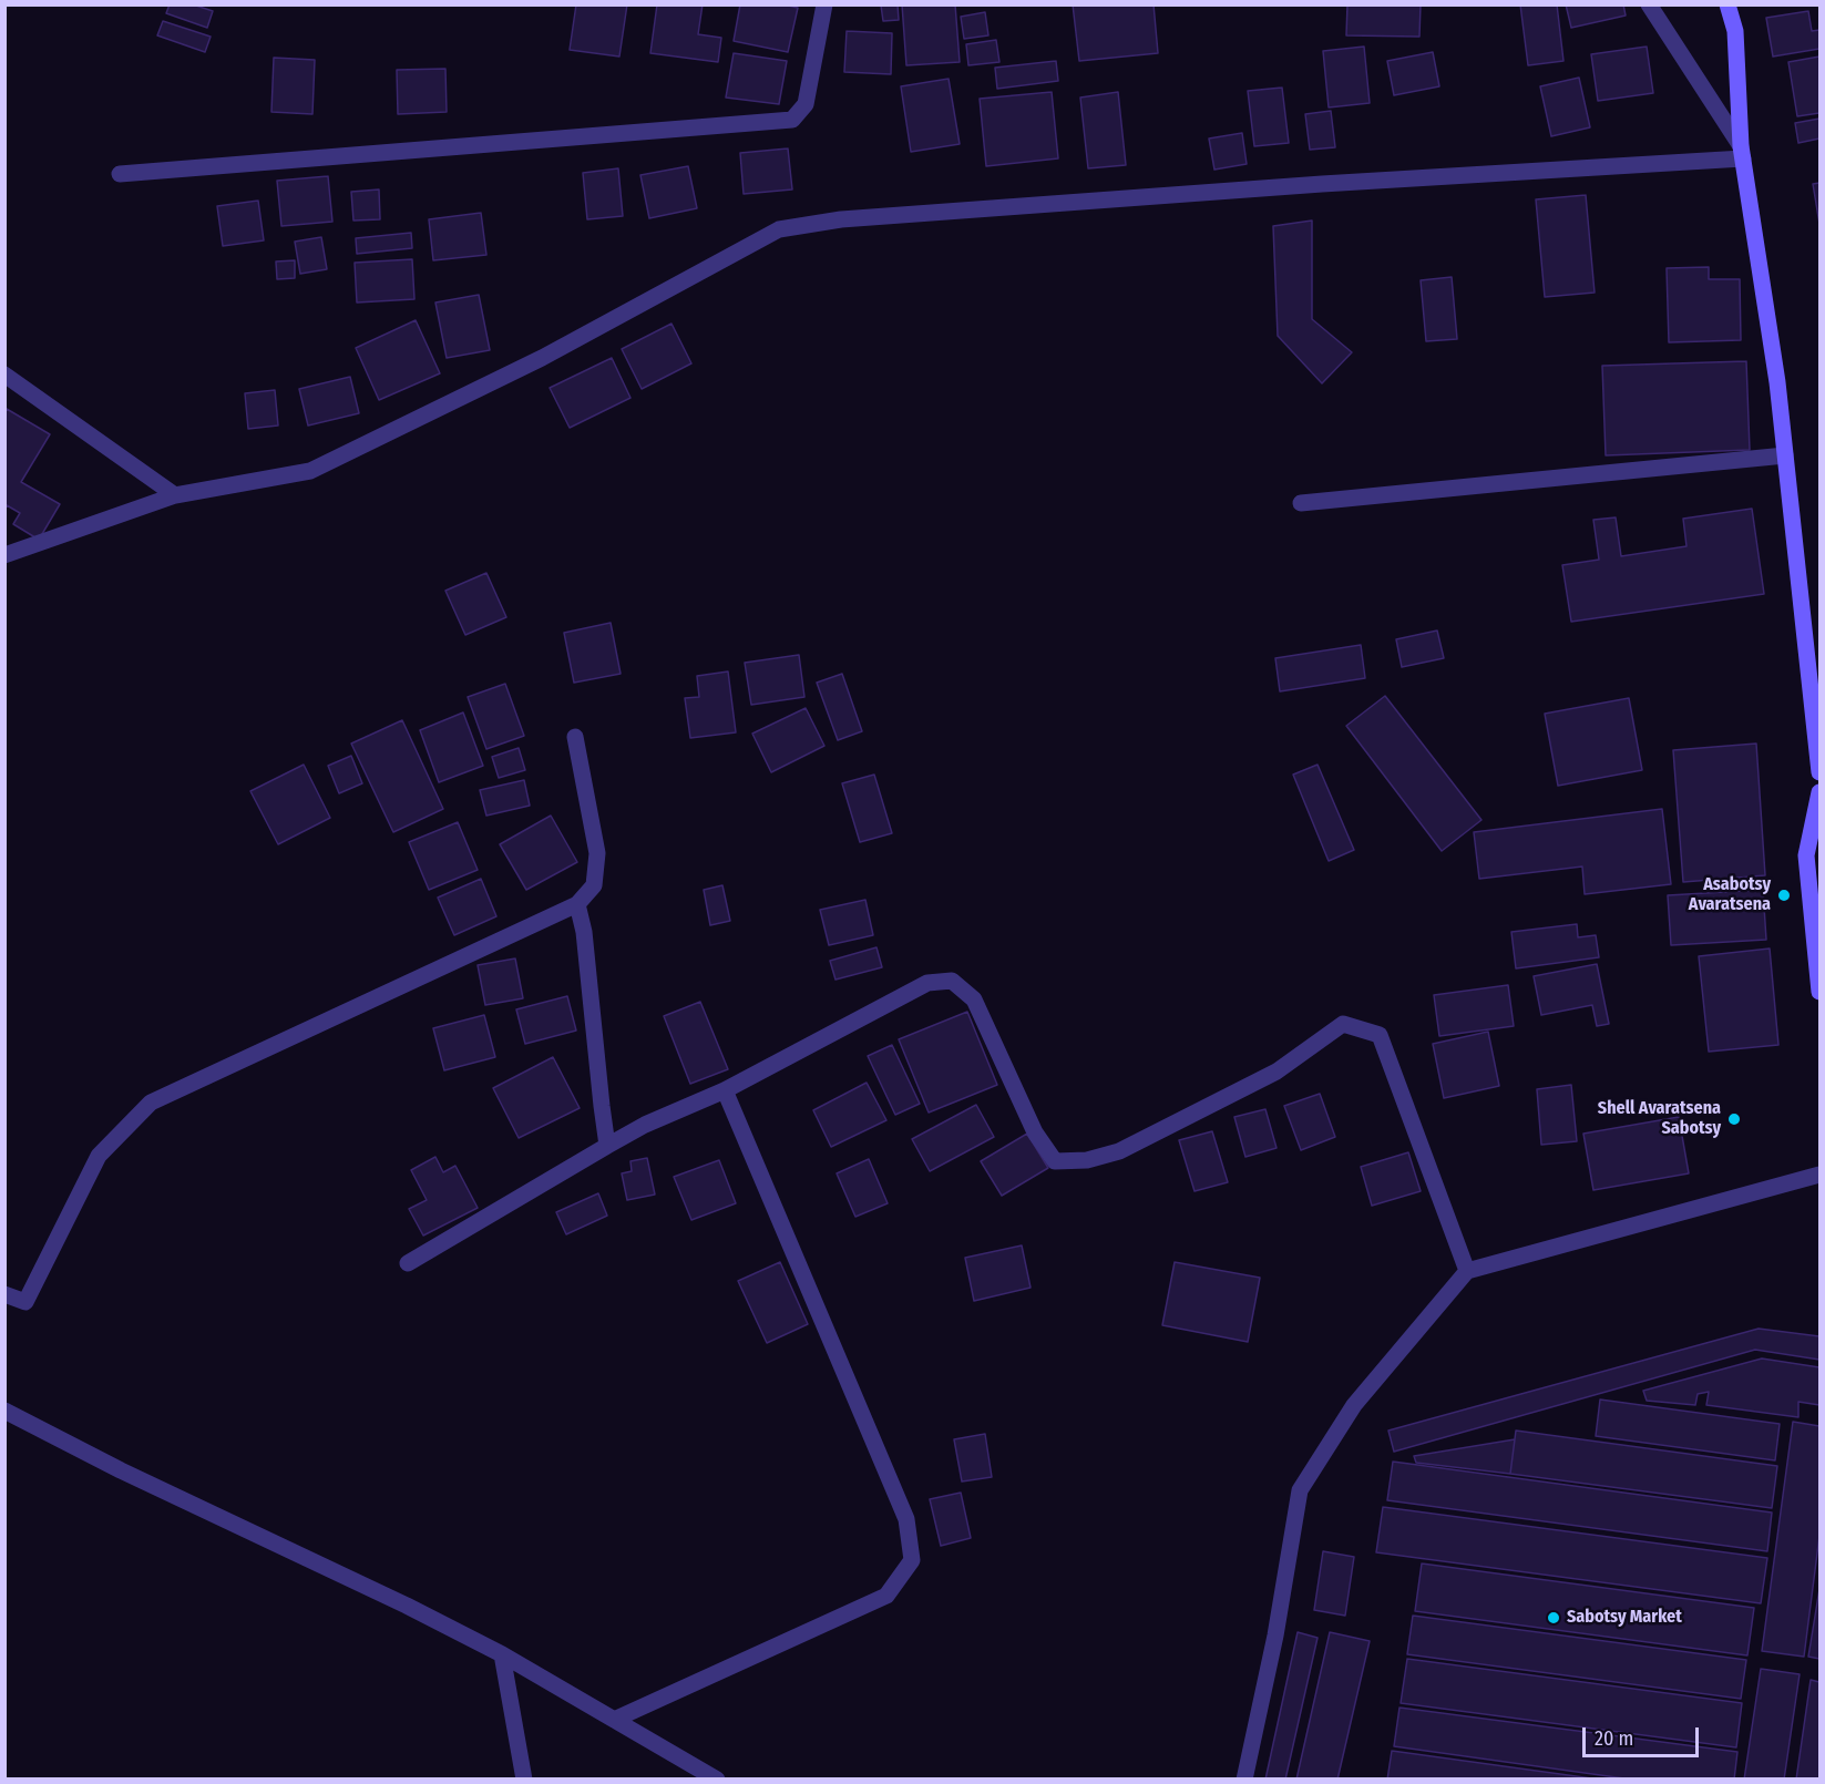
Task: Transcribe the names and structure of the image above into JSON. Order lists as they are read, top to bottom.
{
  "places": ["Asabotsy Avaratsena", "Shell Avaratsena Sabotsy", "Sabotsy Market"],
  "scale_bar": "20 m"
}
